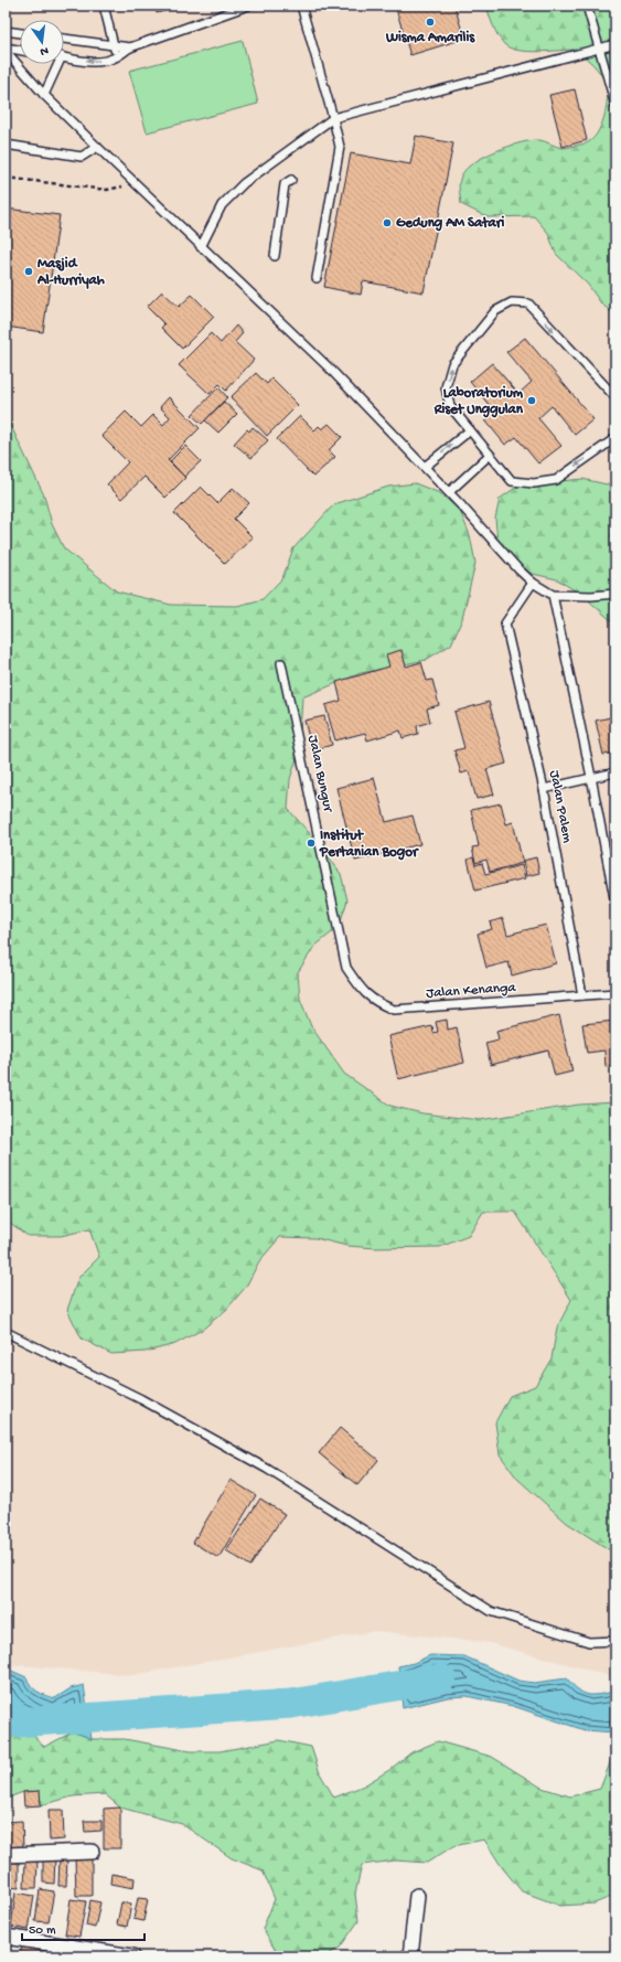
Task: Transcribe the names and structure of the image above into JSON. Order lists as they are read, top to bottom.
{
  "streets": {
    "lane": ["Jalan Bungur", "Jalan Palem", "Jalan Kenanga"]
  },
  "crossings": [
    ["Jalan Bungur", "Jalan Kenanga"],
    ["Jalan Palem", "Jalan Kenanga"]
  ],
  "places": [
    "Wisma Amarilis",
    "Gedung AM Satari",
    "Masjid Al-Hurriyah",
    "Laboratorium Riset Unggulan",
    "Institut Pertanian Bogor"
  ],
  "scale_bar": "50 m",
  "north": "bottom"
}
